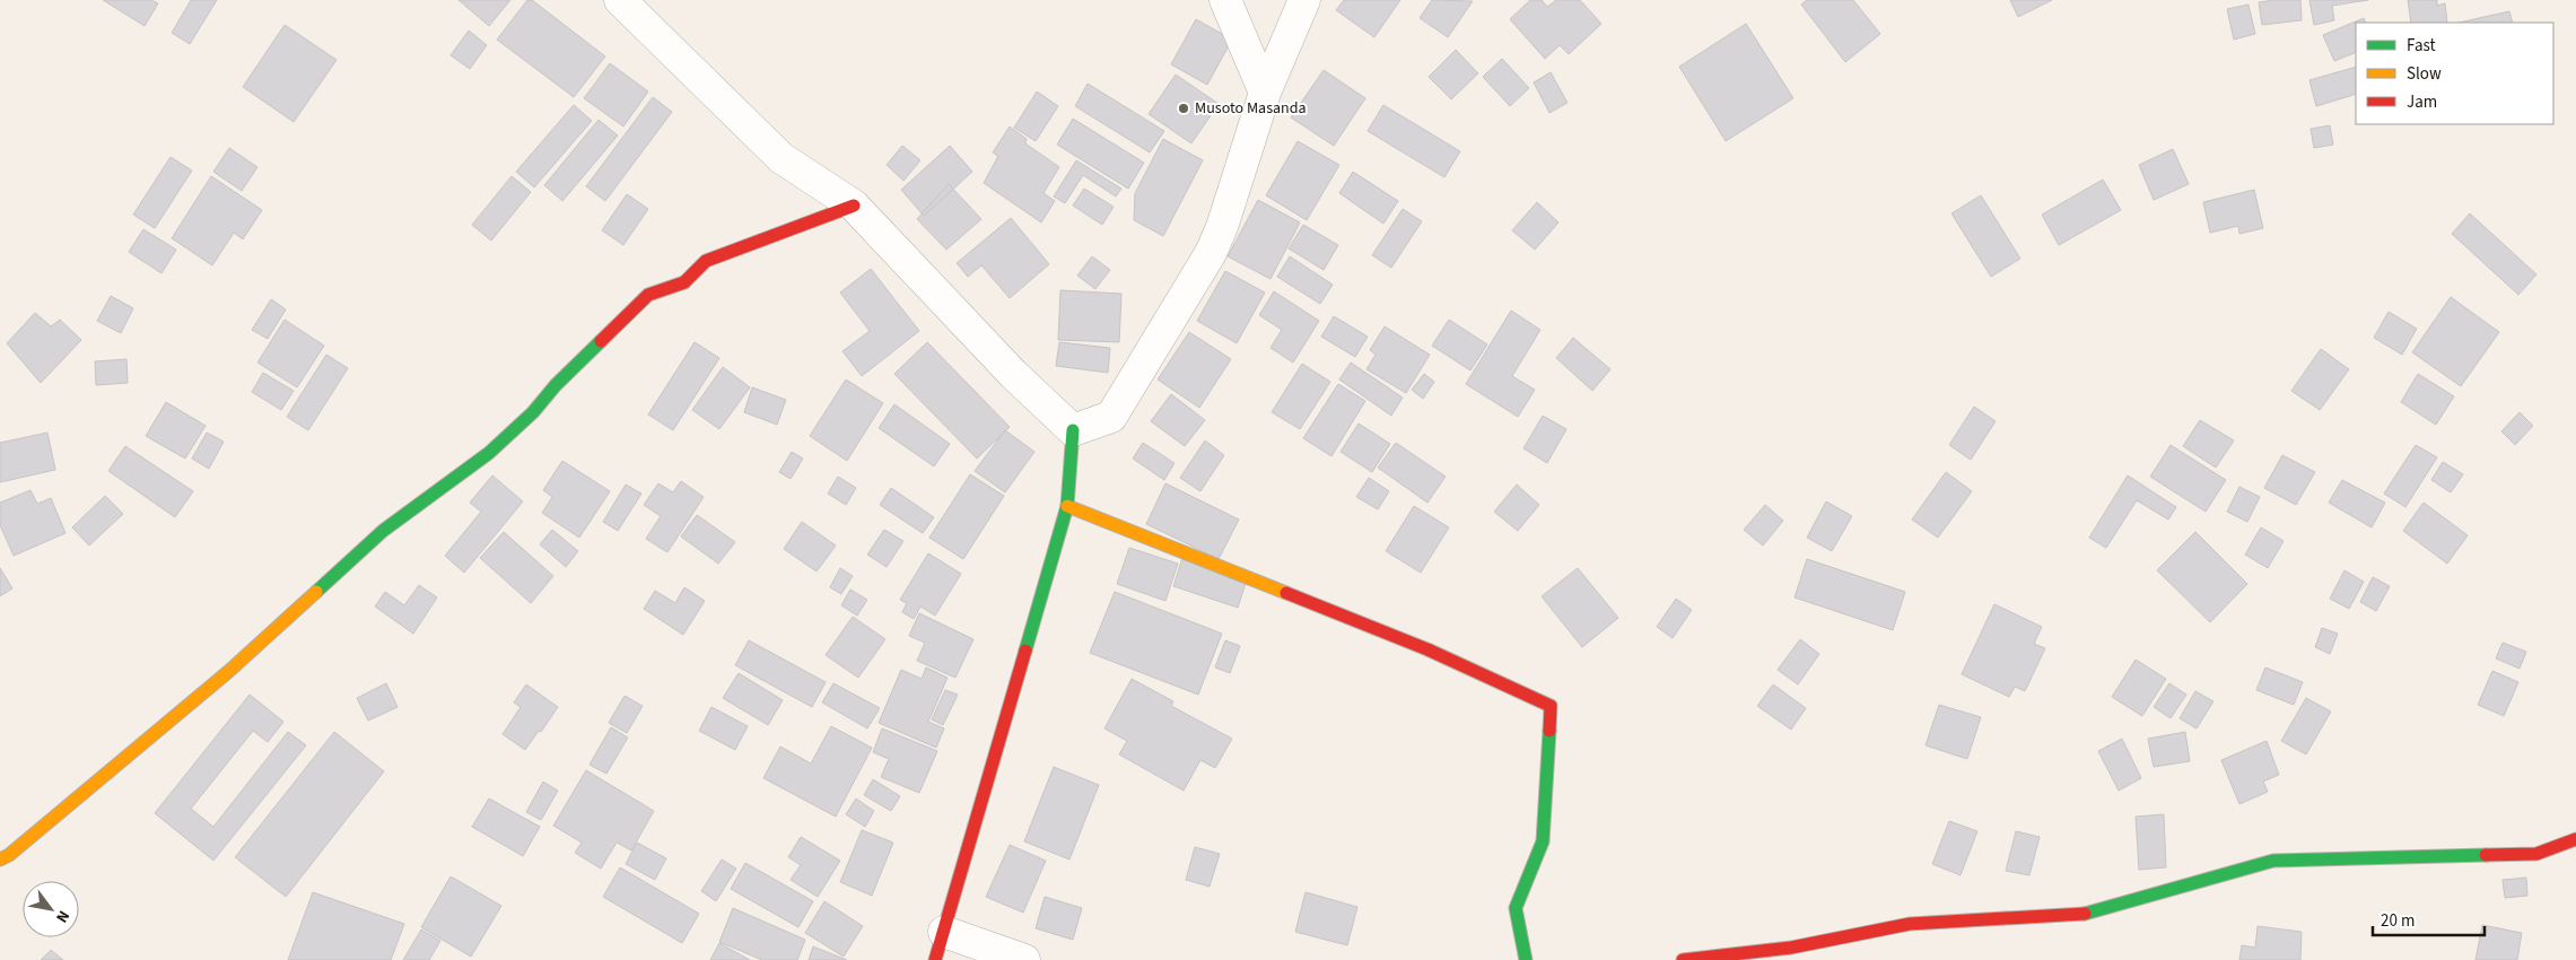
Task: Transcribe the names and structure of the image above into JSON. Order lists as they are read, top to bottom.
{
  "places": ["Musoto Masanda"],
  "legend": ["Fast", "Slow", "Jam"],
  "scale_bar": "20 m",
  "north": "bottom right"
}
